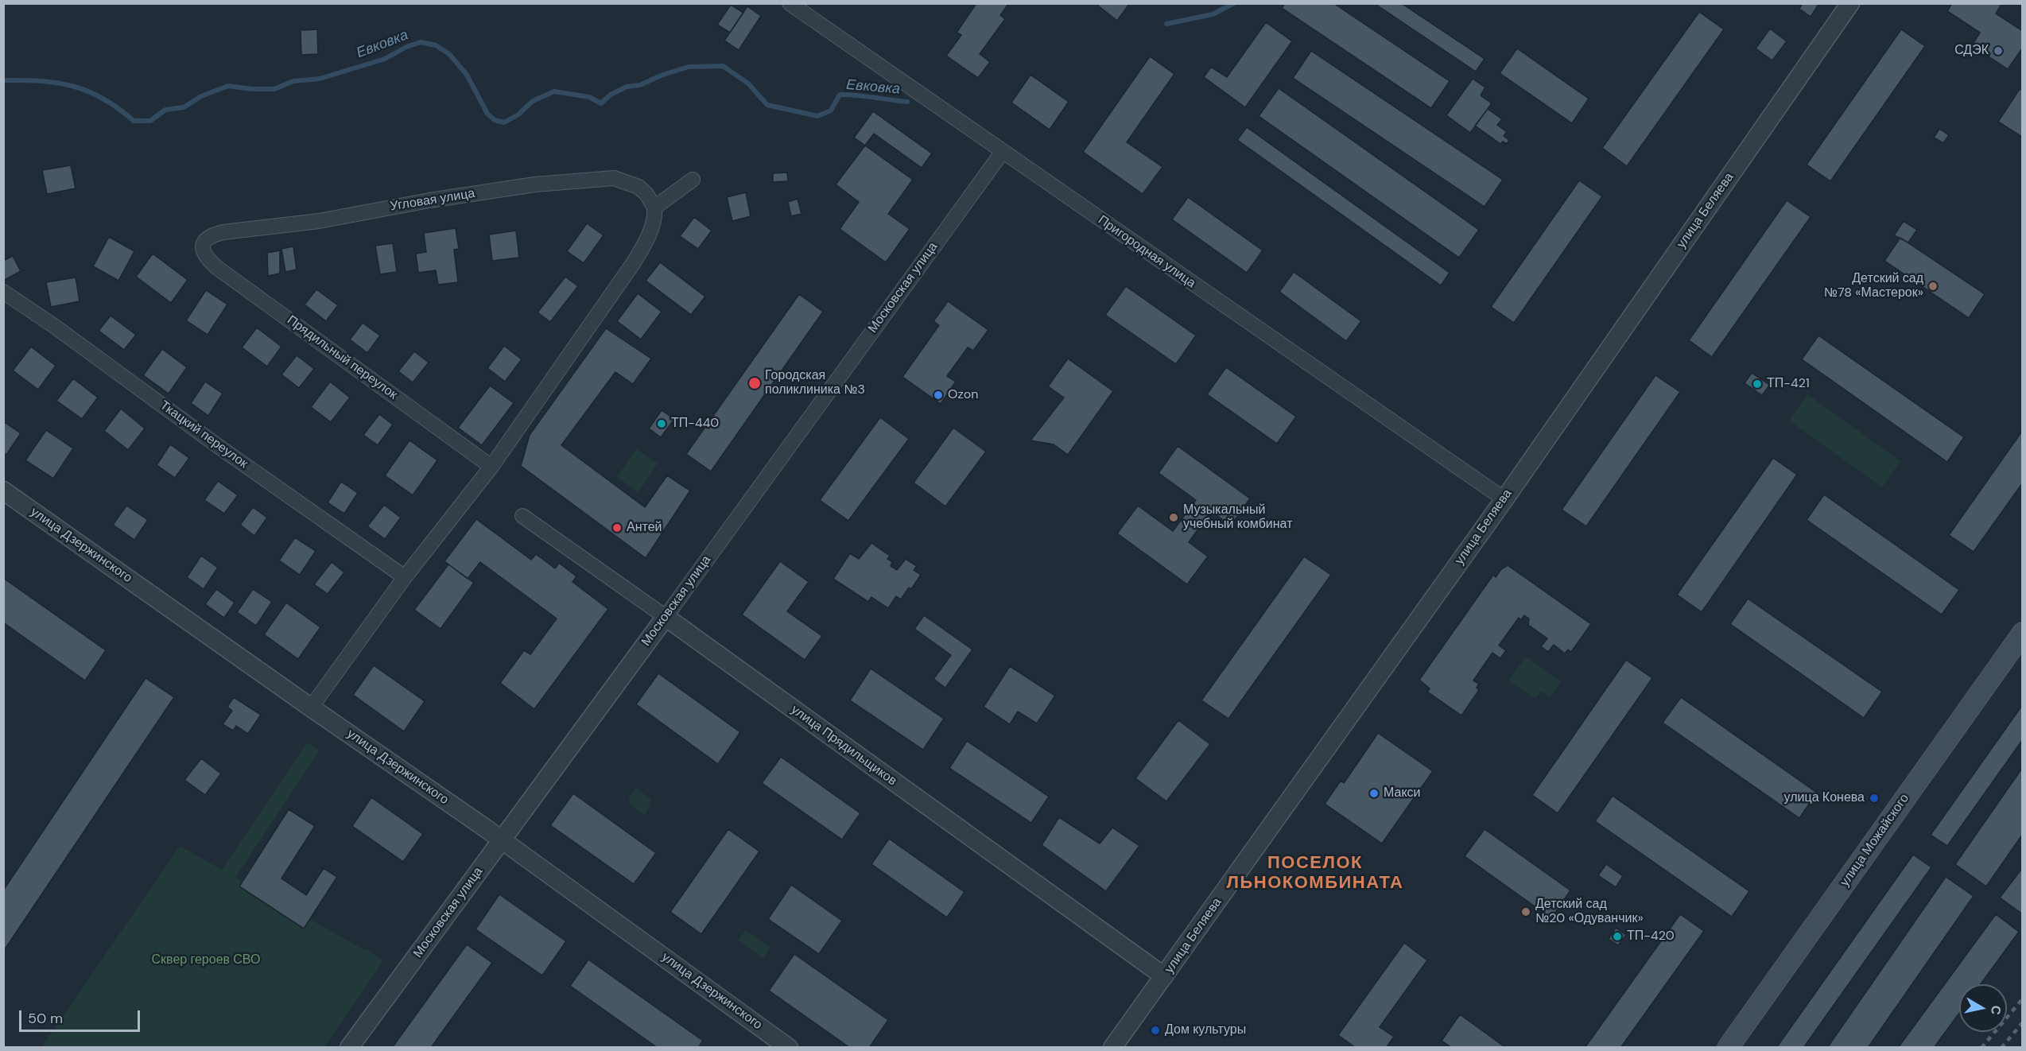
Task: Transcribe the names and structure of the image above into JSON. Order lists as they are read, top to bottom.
{
  "streets": {
    "main road": ["улица Можайского"],
    "street": [
      "Угловая улица",
      "улица Беляева",
      "Пригородная улица",
      "Московская улица",
      "Прядильный переулок",
      "Ткацкий переулок",
      "улица Дзержинского",
      "улица Прядильщиков"
    ]
  },
  "crossings": [
    ["Угловая улица", "Прядильный переулок"],
    ["улица Беляева", "Пригородная улица"],
    ["улица Беляева", "улица Прядильщиков"],
    ["Пригородная улица", "Московская улица"],
    ["Московская улица", "улица Дзержинского"],
    ["Московская улица", "улица Прядильщиков"]
  ],
  "districts": ["ПОСЕЛОК ЛЬНОКОМБИНАТА"],
  "water": ["Евковка"],
  "parks": ["Сквер героев СВО"],
  "places": [
    "СДЭК",
    "Детский сад №78 «Мастерок»",
    "Городская поликлиника №3",
    "ТП-421",
    "Ozon",
    "ТП-440",
    "Музыкальный учебный комбинат",
    "Антей",
    "Макси",
    "улица Конева",
    "Детский сад №20 «Одуванчик»",
    "ТП-420",
    "Дом культуры"
  ],
  "scale_bar": "50 m",
  "north": "right"
}
